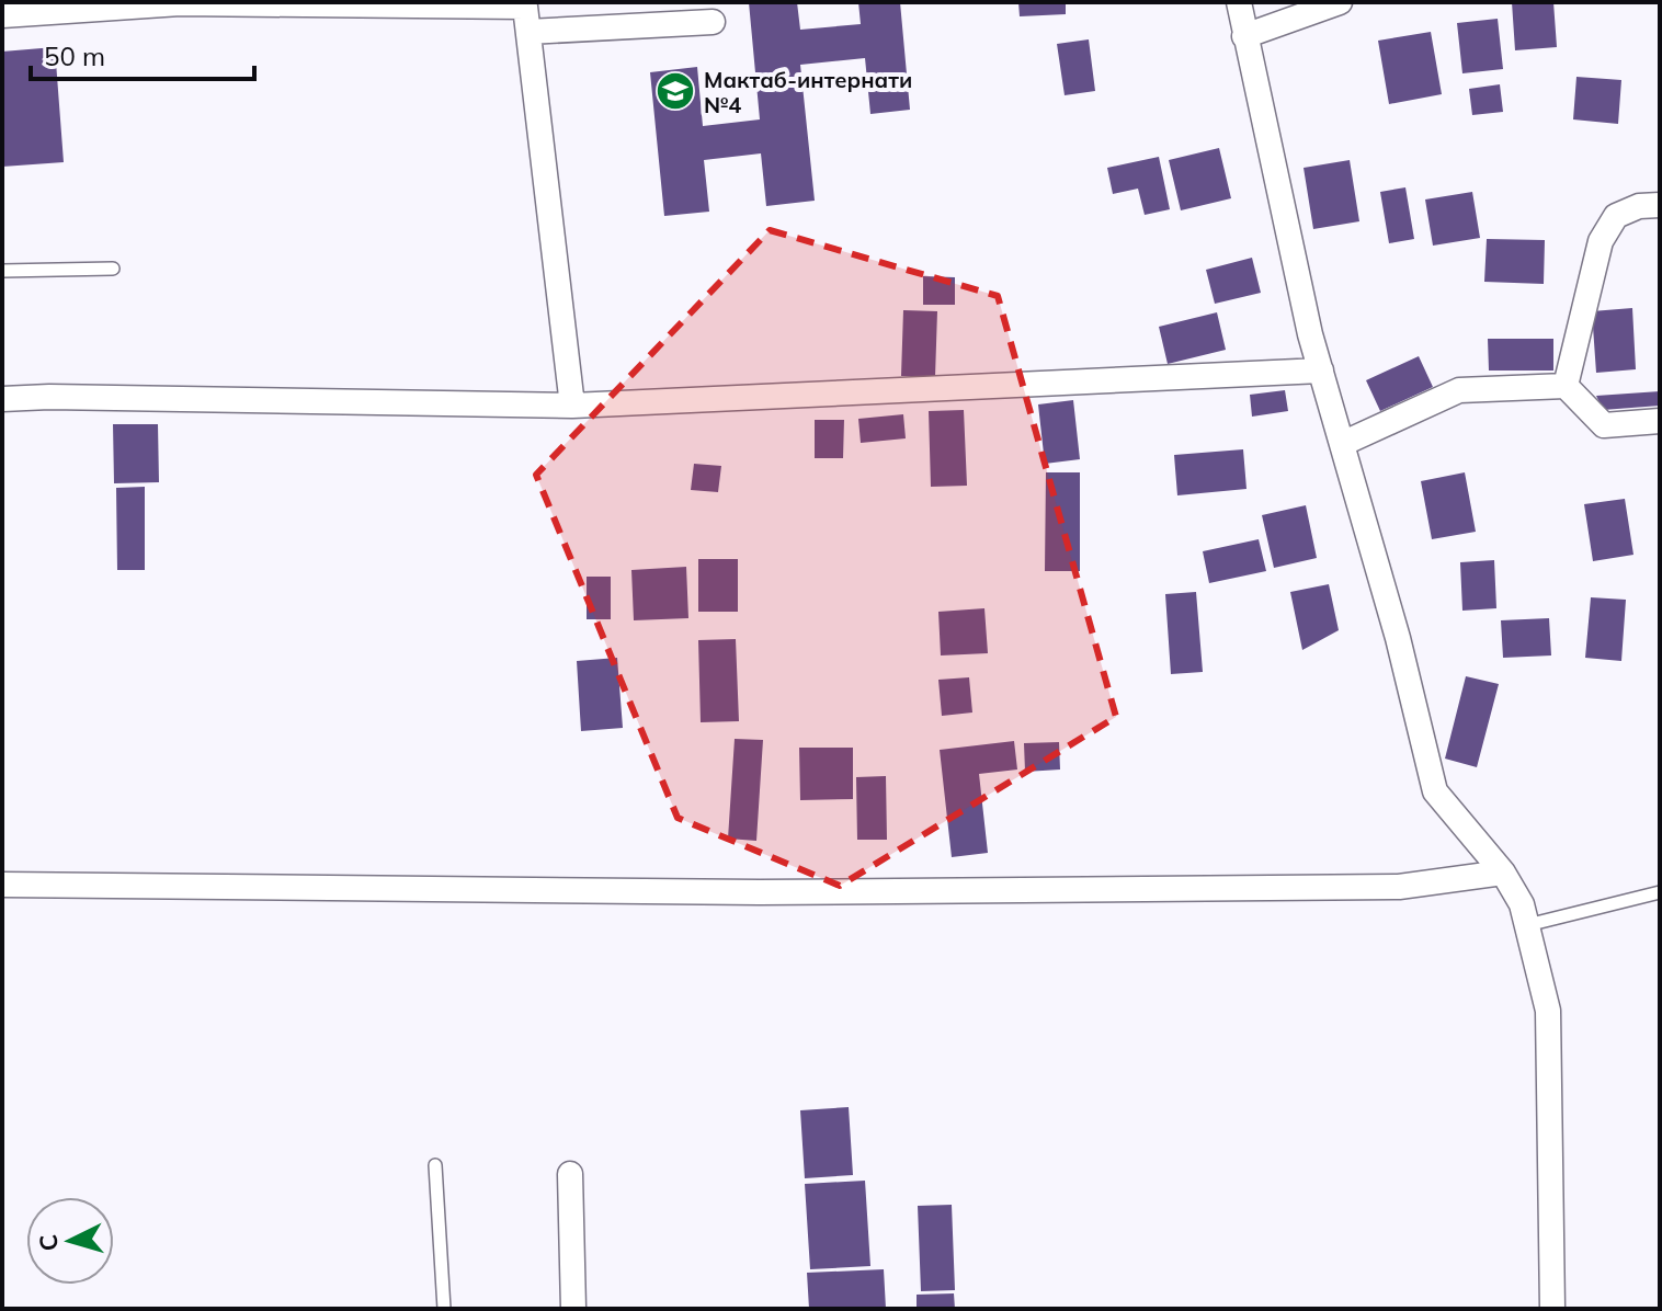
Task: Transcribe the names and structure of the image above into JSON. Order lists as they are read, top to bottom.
{
  "places": {
    "school or university": ["Мактаб-интернати №4"]
  },
  "scale_bar": "50 m",
  "north": "left"
}
